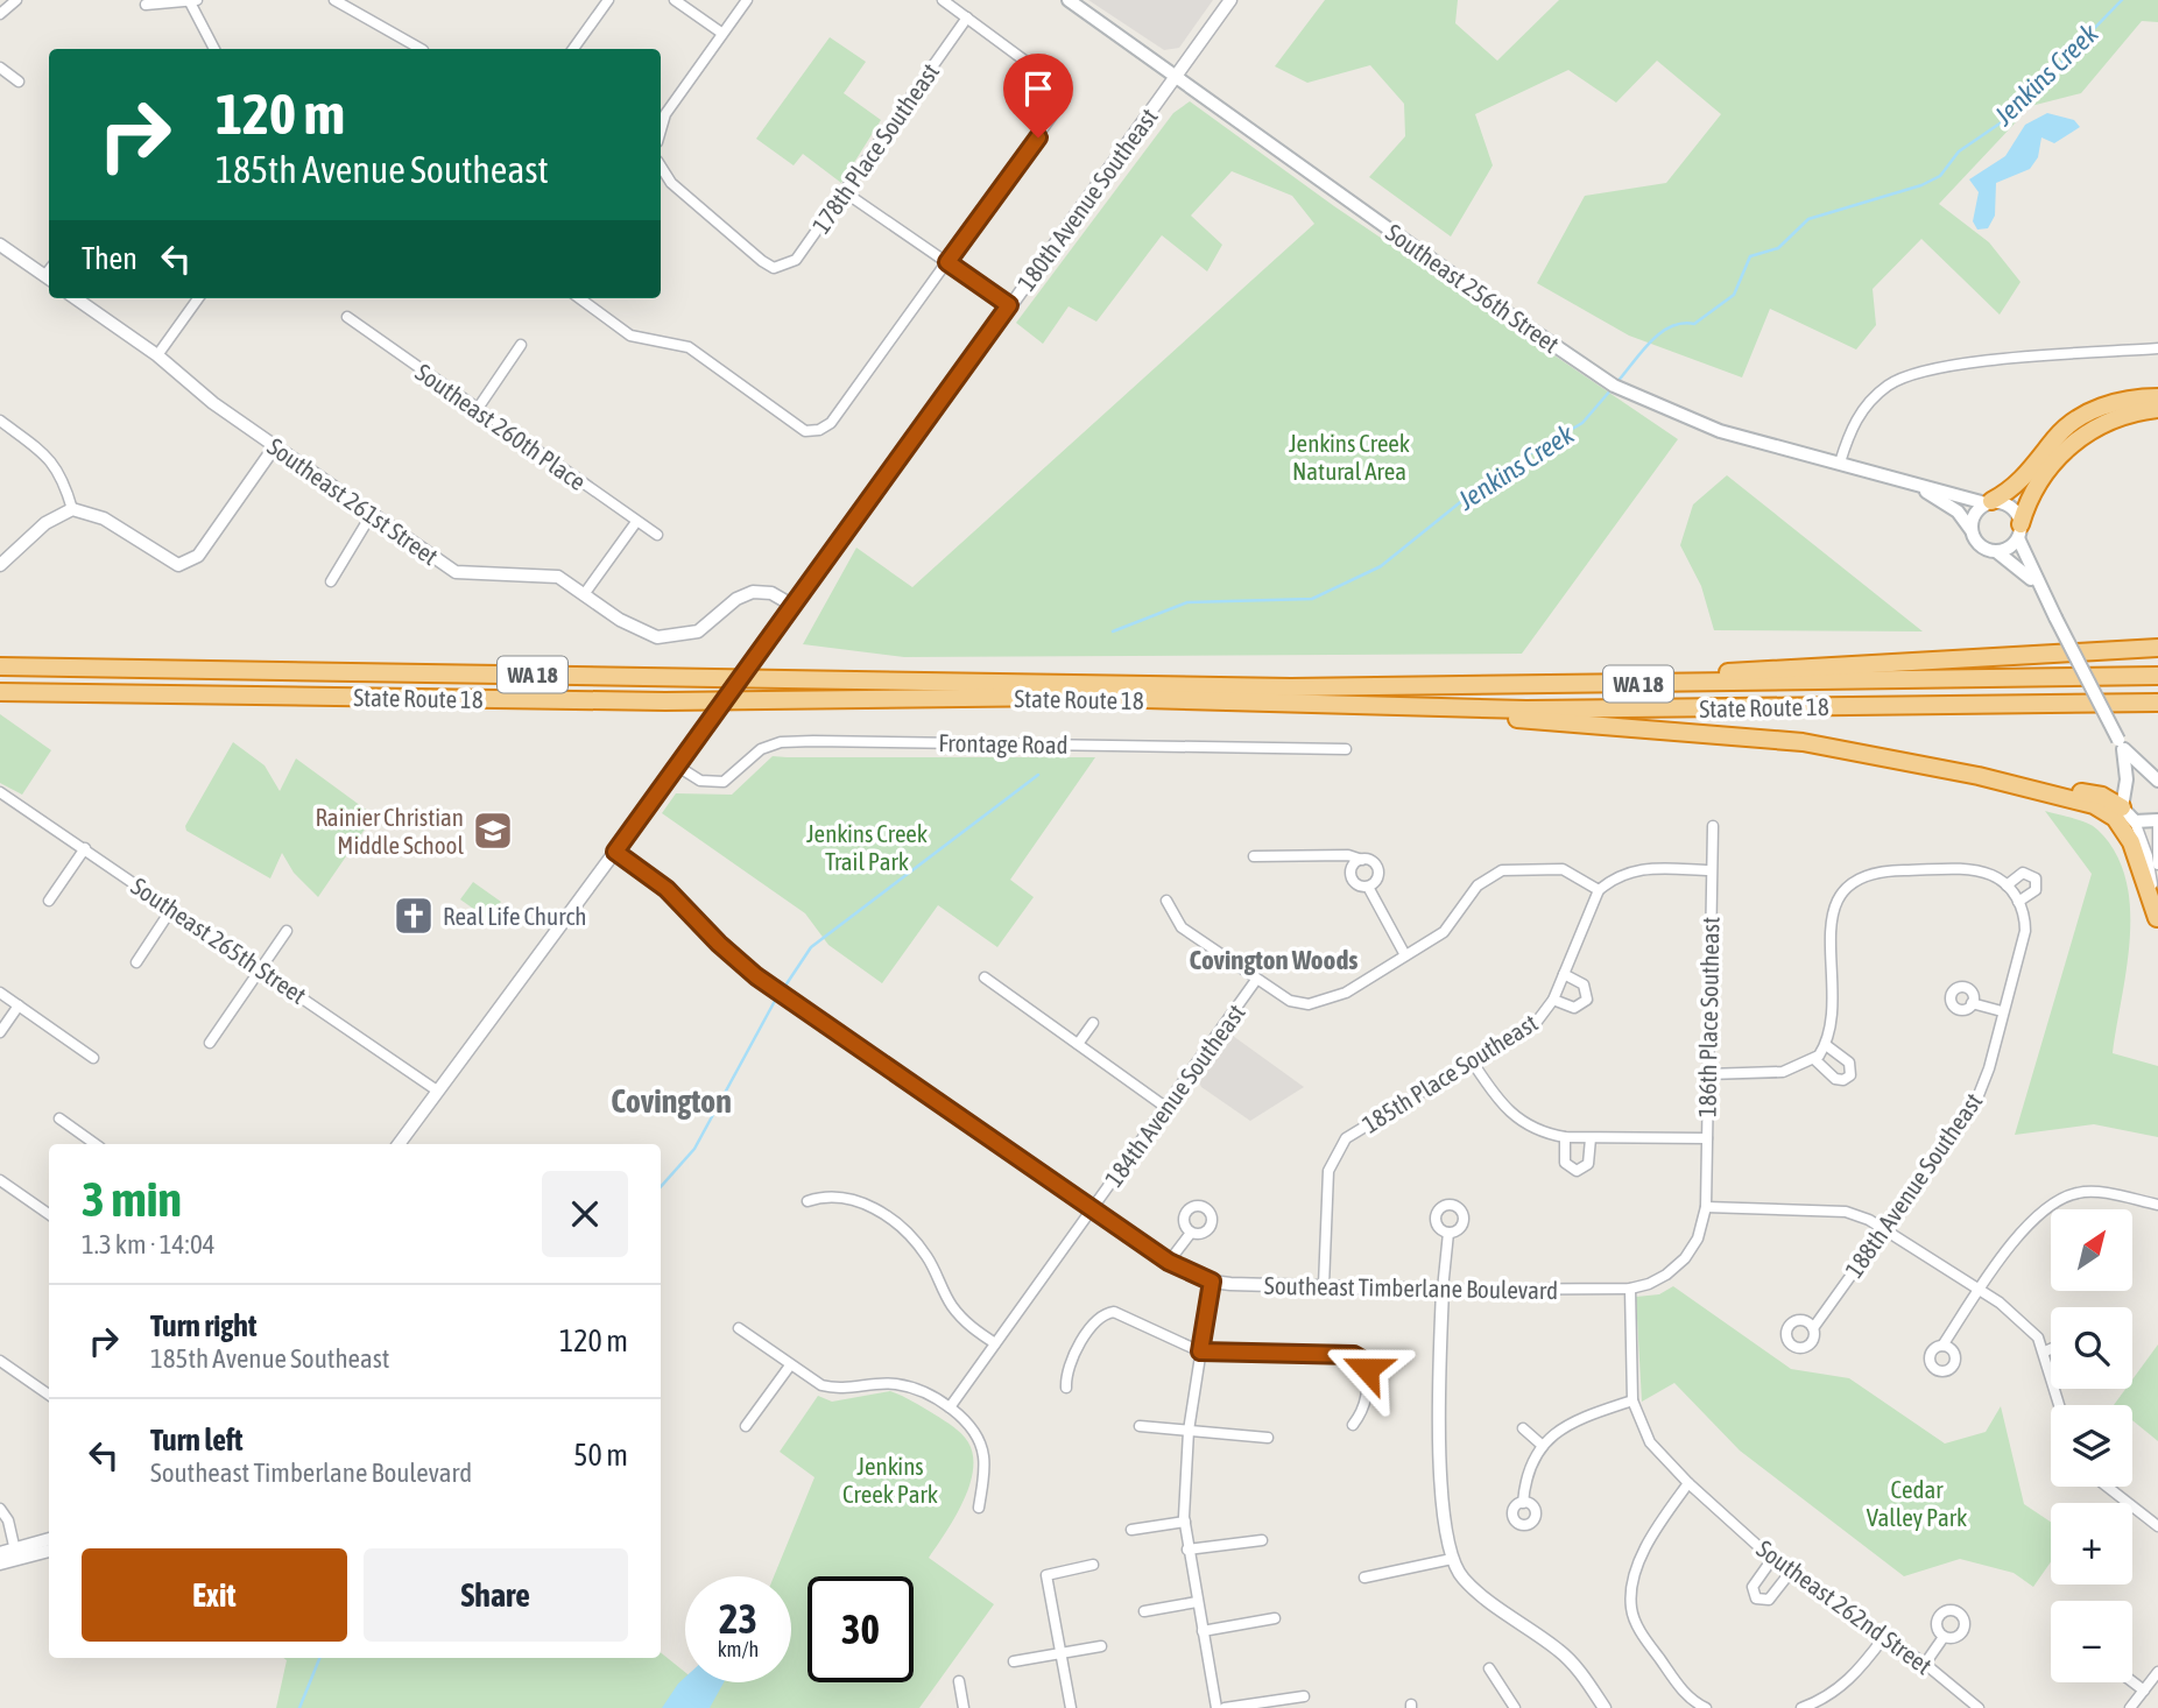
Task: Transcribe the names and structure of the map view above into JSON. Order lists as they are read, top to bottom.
{
  "streets": {
    "highway": ["WA 18", "State Route 18"],
    "main road": ["Southeast 256th Street"],
    "street": [
      "178th Place Southeast",
      "180th Avenue Southeast",
      "Southeast 260th Place",
      "Southeast 261st Street",
      "Frontage Road",
      "Southeast 265th Street",
      "186th Place Southeast",
      "185th Place Southeast",
      "184th Avenue Southeast",
      "188th Avenue Southeast",
      "Southeast Timberlane Boulevard",
      "Southeast 262nd Street"
    ]
  },
  "crossings": [
    ["180th Avenue Southeast", "Southeast 256th Street"],
    ["180th Avenue Southeast", "Southeast 261st Street"],
    ["180th Avenue Southeast", "Frontage Road"],
    ["180th Avenue Southeast", "Southeast 265th Street"],
    ["180th Avenue Southeast", "Southeast Timberlane Boulevard"],
    ["186th Place Southeast", "Southeast Timberlane Boulevard"],
    ["185th Place Southeast", "Southeast Timberlane Boulevard"],
    ["184th Avenue Southeast", "Southeast Timberlane Boulevard"],
    ["Southeast Timberlane Boulevard", "Southeast 262nd Street"]
  ],
  "districts": ["Covington Woods", "Covington"],
  "water": ["Jenkins Creek"],
  "parks": [
    "Jenkins Creek Natural Area",
    "Jenkins Creek Trail Park",
    "Jenkins Creek Park",
    "Cedar Valley Park"
  ],
  "places": {
    "school or university": ["Rainier Christian Middle School"],
    "church": ["Real Life Church"]
  },
  "north": "top right",
  "page": {
    "turn": ["120 m", "185th Avenue Southeast"],
    "then": "Then",
    "heading": ["3 min", "1.3 km · 14:04"],
    "map_buttons": ["+", "−"],
    "list": [
      {
        "name": "Turn right",
        "note": "185th Avenue Southeast",
        "value": "120 m"
      },
      {
        "name": "Turn left",
        "note": "Southeast Timberlane Boulevard",
        "value": "50 m"
      }
    ],
    "buttons": ["Exit", "Share"],
    "speed": "23 km/h",
    "limit": "30"
  }
}
